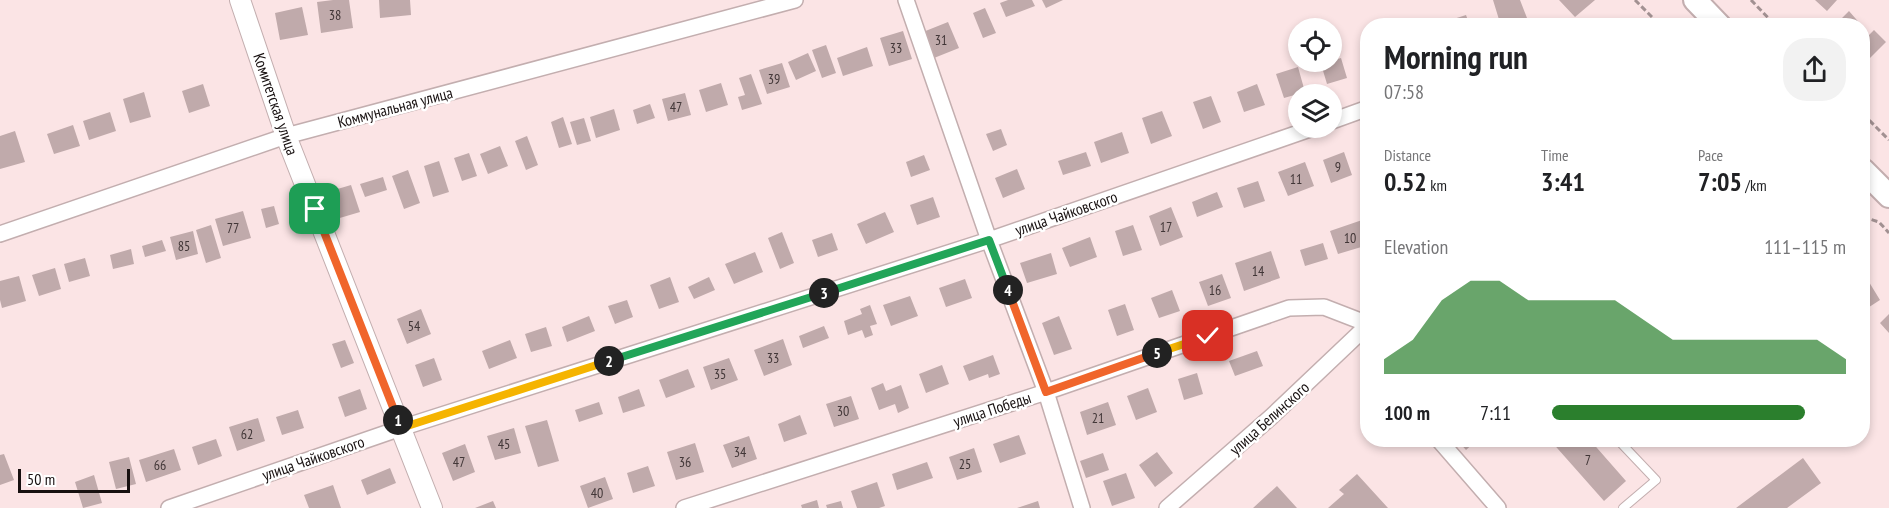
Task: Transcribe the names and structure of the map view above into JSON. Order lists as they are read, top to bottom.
{
  "streets": {
    "street": [
      "Комитетская улица",
      "Коммунальная улица",
      "улица Чайковского",
      "улица Победы",
      "улица Белинского"
    ]
  },
  "crossings": [
    ["Комитетская улица", "Коммунальная улица"],
    ["Комитетская улица", "улица Чайковского"]
  ],
  "house_numbers": [
    "38",
    "31",
    "33",
    "39",
    "47",
    "9",
    "11",
    "17",
    "77",
    "10",
    "85",
    "14",
    "16",
    "54",
    "33",
    "35",
    "30",
    "21",
    "62",
    "45",
    "34",
    "7",
    "47",
    "36",
    "25",
    "66",
    "40"
  ],
  "scale_bar": "50 m",
  "page": {
    "heading": ["Morning run", "07:58"],
    "stats": [
      ["Distance", "0.52 km"],
      ["Time", "3:41"],
      ["Pace", "7:05 /km"]
    ],
    "chart": ["Elevation", "111–115 m"],
    "pins": [
      "4",
      "3",
      "5",
      "2",
      "1"
    ],
    "list": [
      {
        "name": "100 m",
        "note": "7:11"
      }
    ],
    "scale": "50 m"
  }
}
